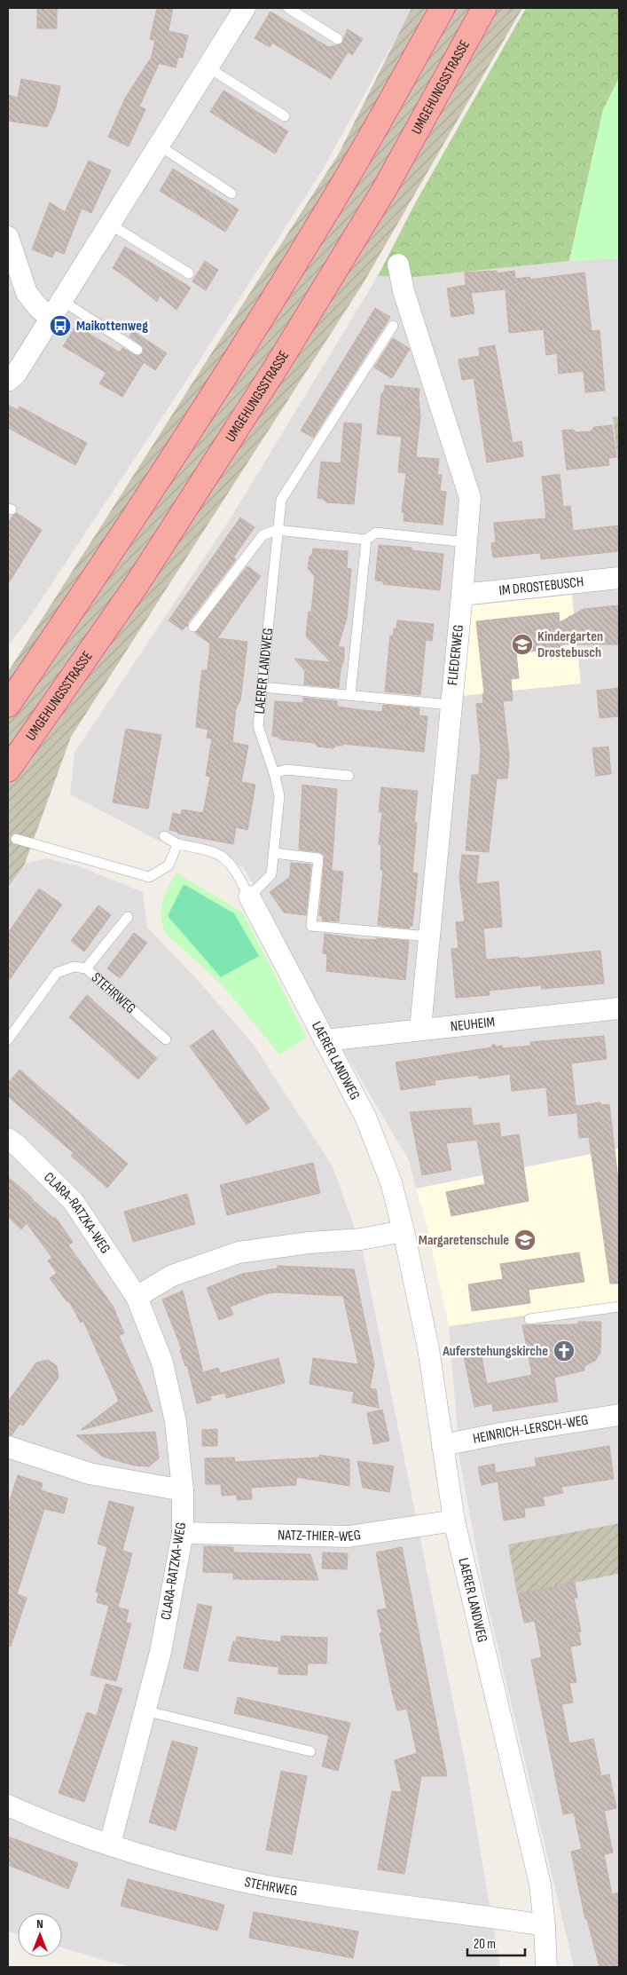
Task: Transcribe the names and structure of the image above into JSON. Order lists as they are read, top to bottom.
{
  "streets": {
    "highway": ["UMGEHUNGSSTRASSE"],
    "street": [
      "IM DROSTEBUSCH",
      "FLIEDERWEG",
      "LAERER LANDWEG",
      "STEHRWEG",
      "NEUHEIM",
      "CLARA-RATZKA-WEG",
      "HEINRICH-LERSCH-WEG",
      "NATZ-THIER-WEG"
    ]
  },
  "crossings": [
    ["IM DROSTEBUSCH", "FLIEDERWEG"],
    ["FLIEDERWEG", "NEUHEIM"],
    ["LAERER LANDWEG", "STEHRWEG"],
    ["LAERER LANDWEG", "NEUHEIM"],
    ["LAERER LANDWEG", "HEINRICH-LERSCH-WEG"],
    ["LAERER LANDWEG", "NATZ-THIER-WEG"],
    ["STEHRWEG", "CLARA-RATZKA-WEG"],
    ["CLARA-RATZKA-WEG", "NATZ-THIER-WEG"]
  ],
  "places": {
    "bus stop": ["Maikottenweg"],
    "school or university": ["Kindergarten Drostebusch", "Margaretenschule"],
    "church": ["Auferstehungskirche"]
  },
  "scale_bar": "20 m",
  "north": "top"
}
